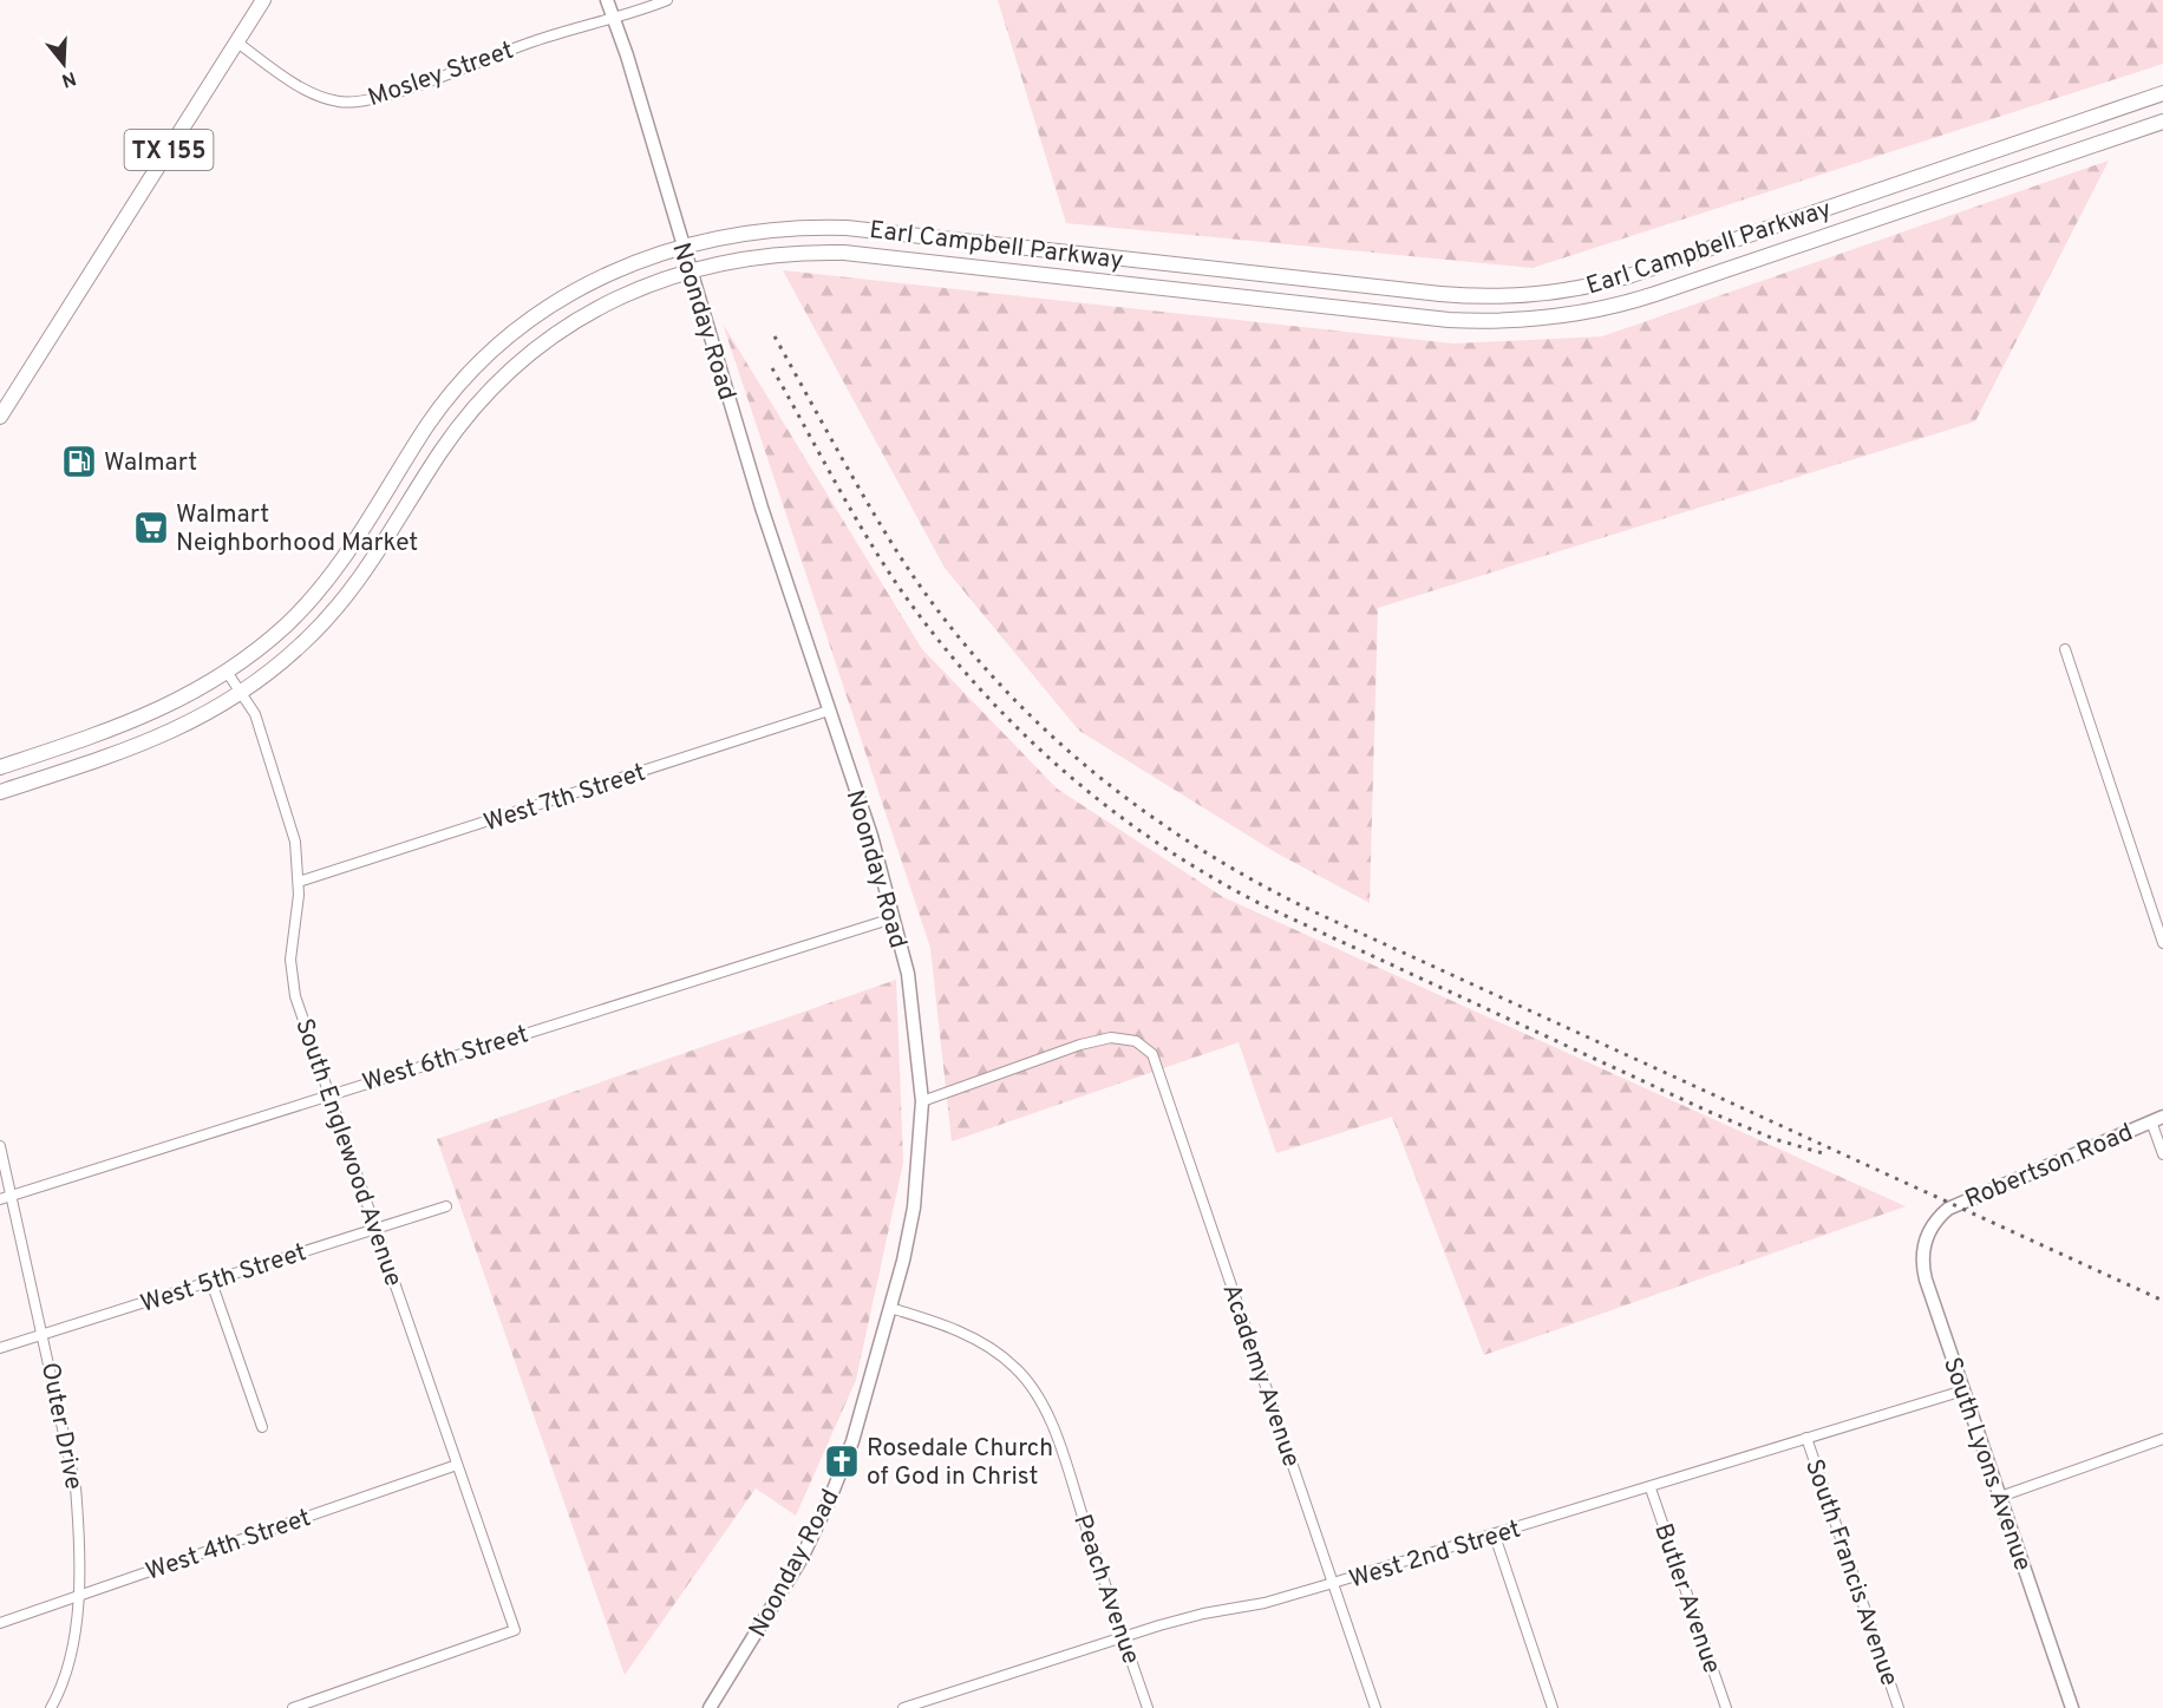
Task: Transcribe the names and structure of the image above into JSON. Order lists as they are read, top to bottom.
{
  "streets": {
    "main road": ["TX 155", "Earl Campbell Parkway"],
    "street": [
      "Mosley Street",
      "Noonday Road",
      "West 7th Street",
      "West 6th Street",
      "South Englewood Avenue",
      "Robertson Road",
      "West 5th Street",
      "Academy Avenue",
      "Outer Drive",
      "South Lyons Avenue",
      "West 4th Street",
      "West 2nd Street",
      "South Francis Avenue",
      "Peach Avenue",
      "Butler Avenue"
    ]
  },
  "crossings": [
    ["Mosley Street", "TX 155"],
    ["Mosley Street", "Noonday Road"],
    ["Earl Campbell Parkway", "Noonday Road"],
    ["Earl Campbell Parkway", "South Englewood Avenue"],
    ["Noonday Road", "West 7th Street"],
    ["Noonday Road", "West 6th Street"],
    ["Noonday Road", "Academy Avenue"],
    ["Noonday Road", "Peach Avenue"],
    ["West 7th Street", "South Englewood Avenue"],
    ["West 6th Street", "South Englewood Avenue"],
    ["West 6th Street", "Outer Drive"],
    ["South Englewood Avenue", "West 5th Street"],
    ["South Englewood Avenue", "West 4th Street"],
    ["Robertson Road", "South Lyons Avenue"],
    ["West 5th Street", "Outer Drive"],
    ["Academy Avenue", "West 2nd Street"],
    ["Outer Drive", "West 4th Street"],
    ["South Lyons Avenue", "West 2nd Street"],
    ["West 2nd Street", "South Francis Avenue"],
    ["West 2nd Street", "Peach Avenue"],
    ["West 2nd Street", "Butler Avenue"]
  ],
  "places": {
    "fuel station": ["Walmart"],
    "supermarket": ["Walmart Neighborhood Market"],
    "church": ["Rosedale Church of God in Christ"]
  },
  "north": "bottom"
}
